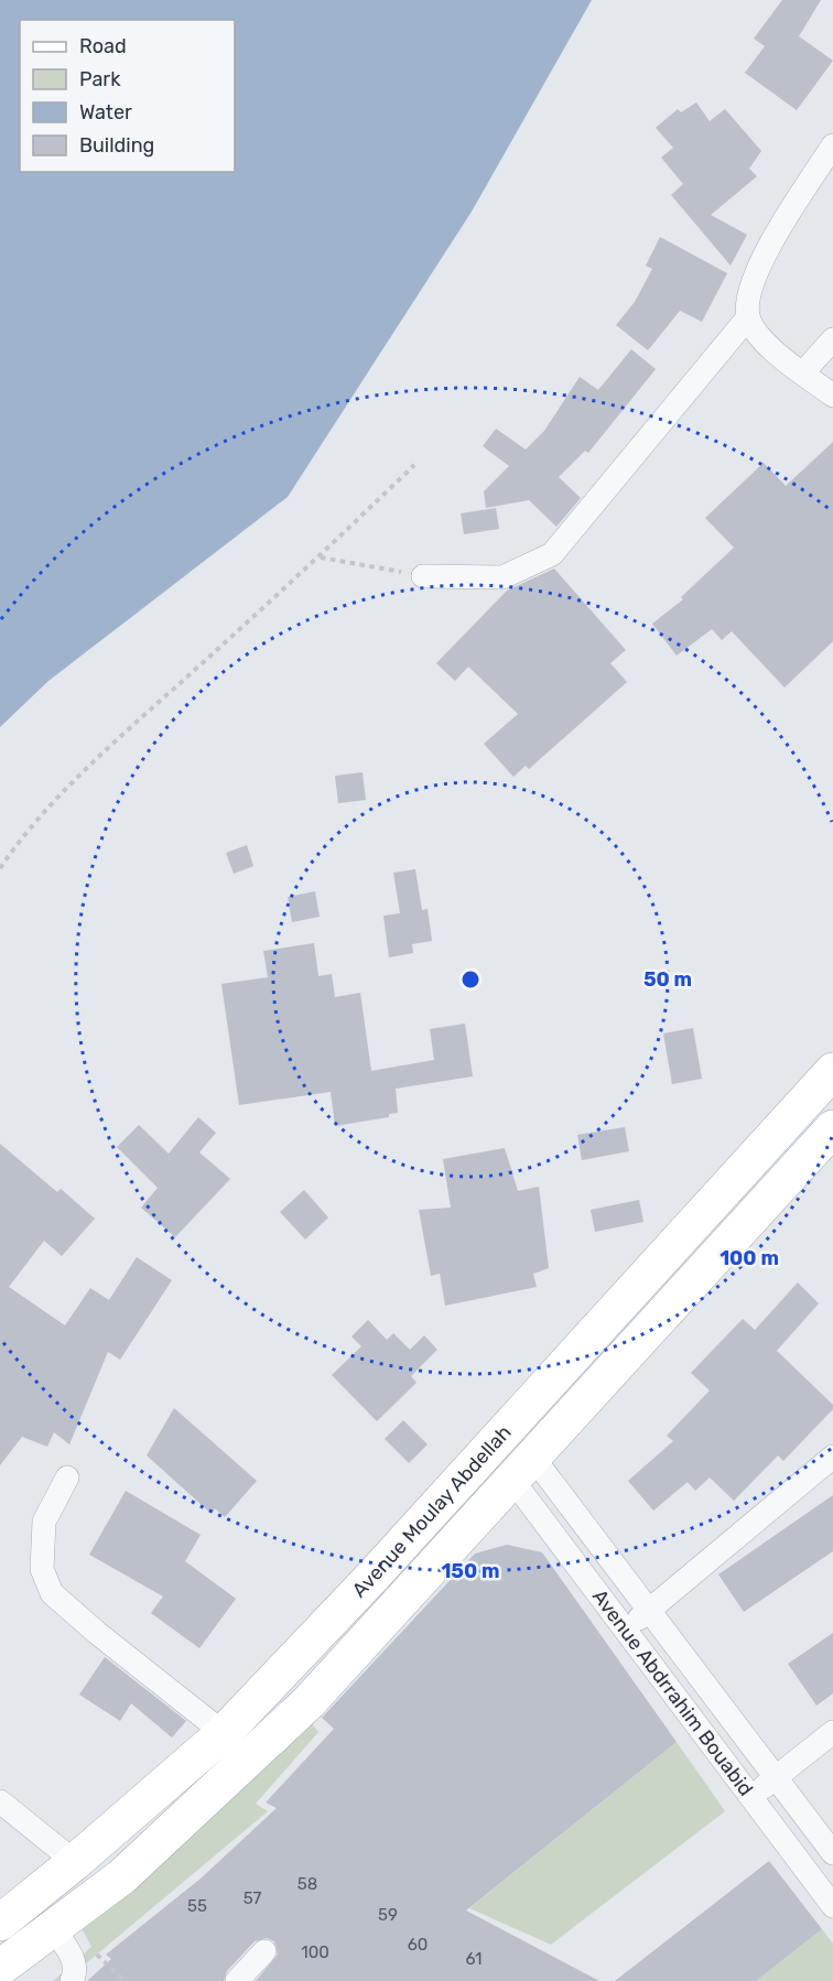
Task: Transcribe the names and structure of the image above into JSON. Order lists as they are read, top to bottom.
{
  "streets": {
    "main road": ["Avenue Moulay Abdellah"],
    "street": ["Avenue Abdrrahim Bouabid"]
  },
  "crossings": [
    ["Avenue Moulay Abdellah", "Avenue Abdrrahim Bouabid"]
  ],
  "house_numbers": [
    "58",
    "57",
    "55",
    "59",
    "60",
    "100",
    "61"
  ],
  "legend": [
    "Road",
    "Park",
    "Water",
    "Building"
  ],
  "rings": ["50 m", "100 m", "150 m"]
}
